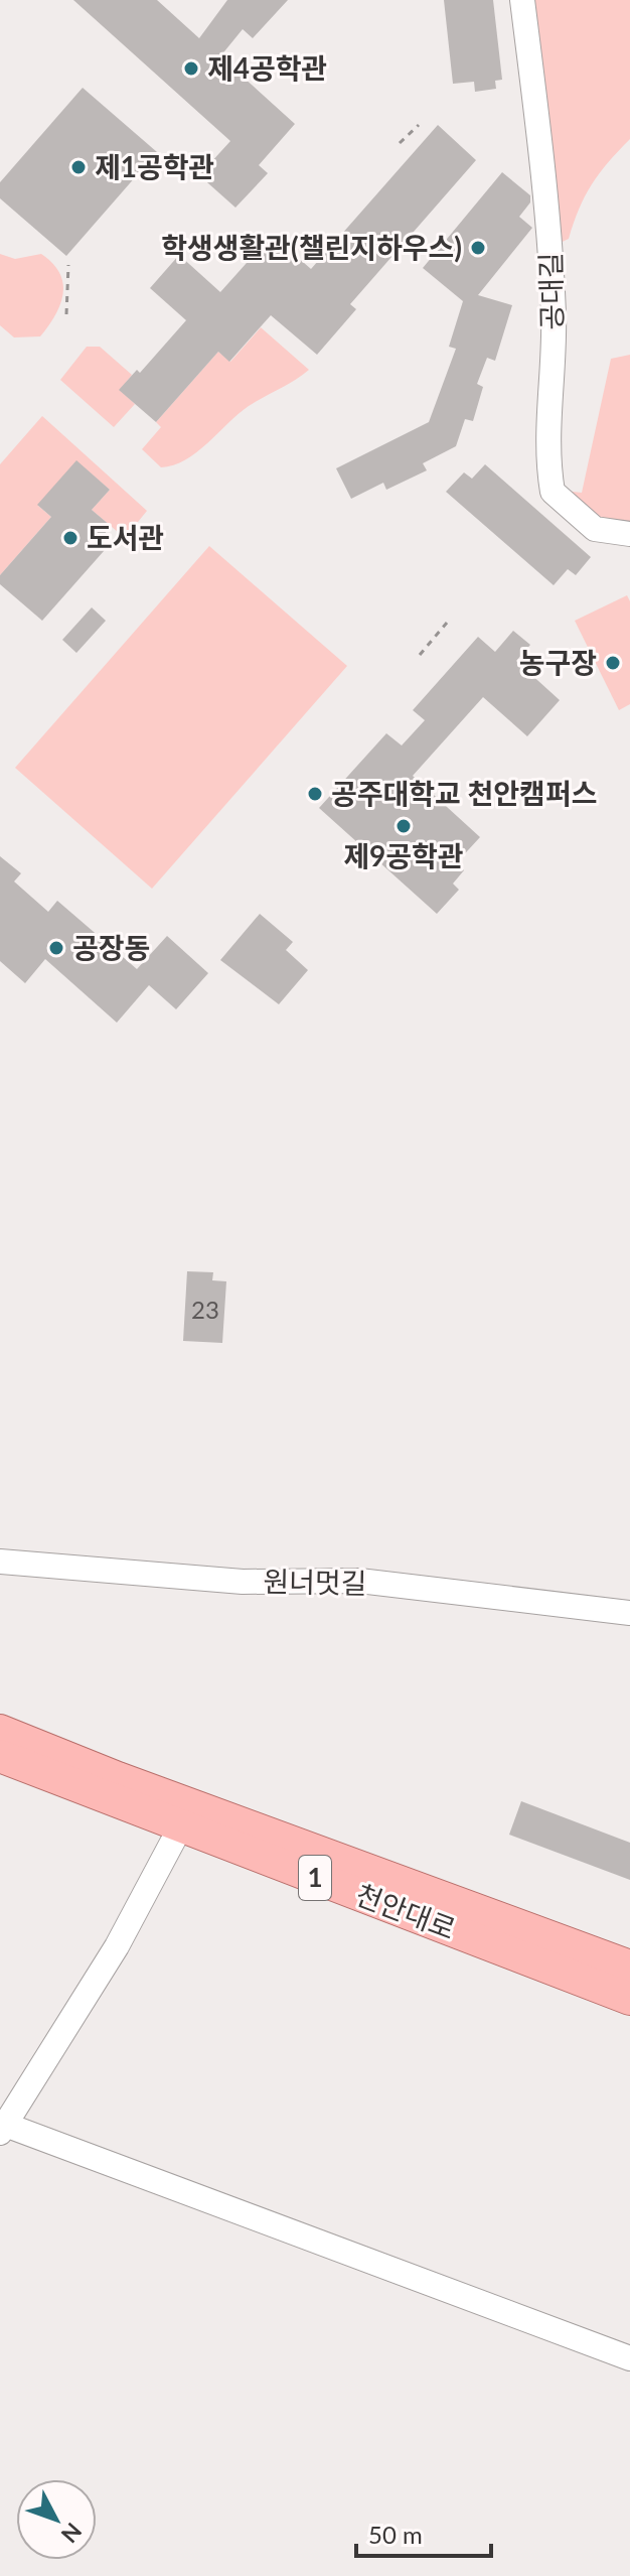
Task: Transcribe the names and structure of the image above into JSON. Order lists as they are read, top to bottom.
{
  "streets": {
    "main road": ["1", "천안대로"],
    "street": ["공대길", "원너멋길"]
  },
  "places": [
    "제4공학관",
    "제1공학관",
    "학생생활관(챌린지하우스)",
    "도서관",
    "농구장",
    "공주대학교 천안캠퍼스",
    "제9공학관",
    "공장동"
  ],
  "house_numbers": ["23"],
  "scale_bar": "50 m",
  "north": "bottom right"
}
